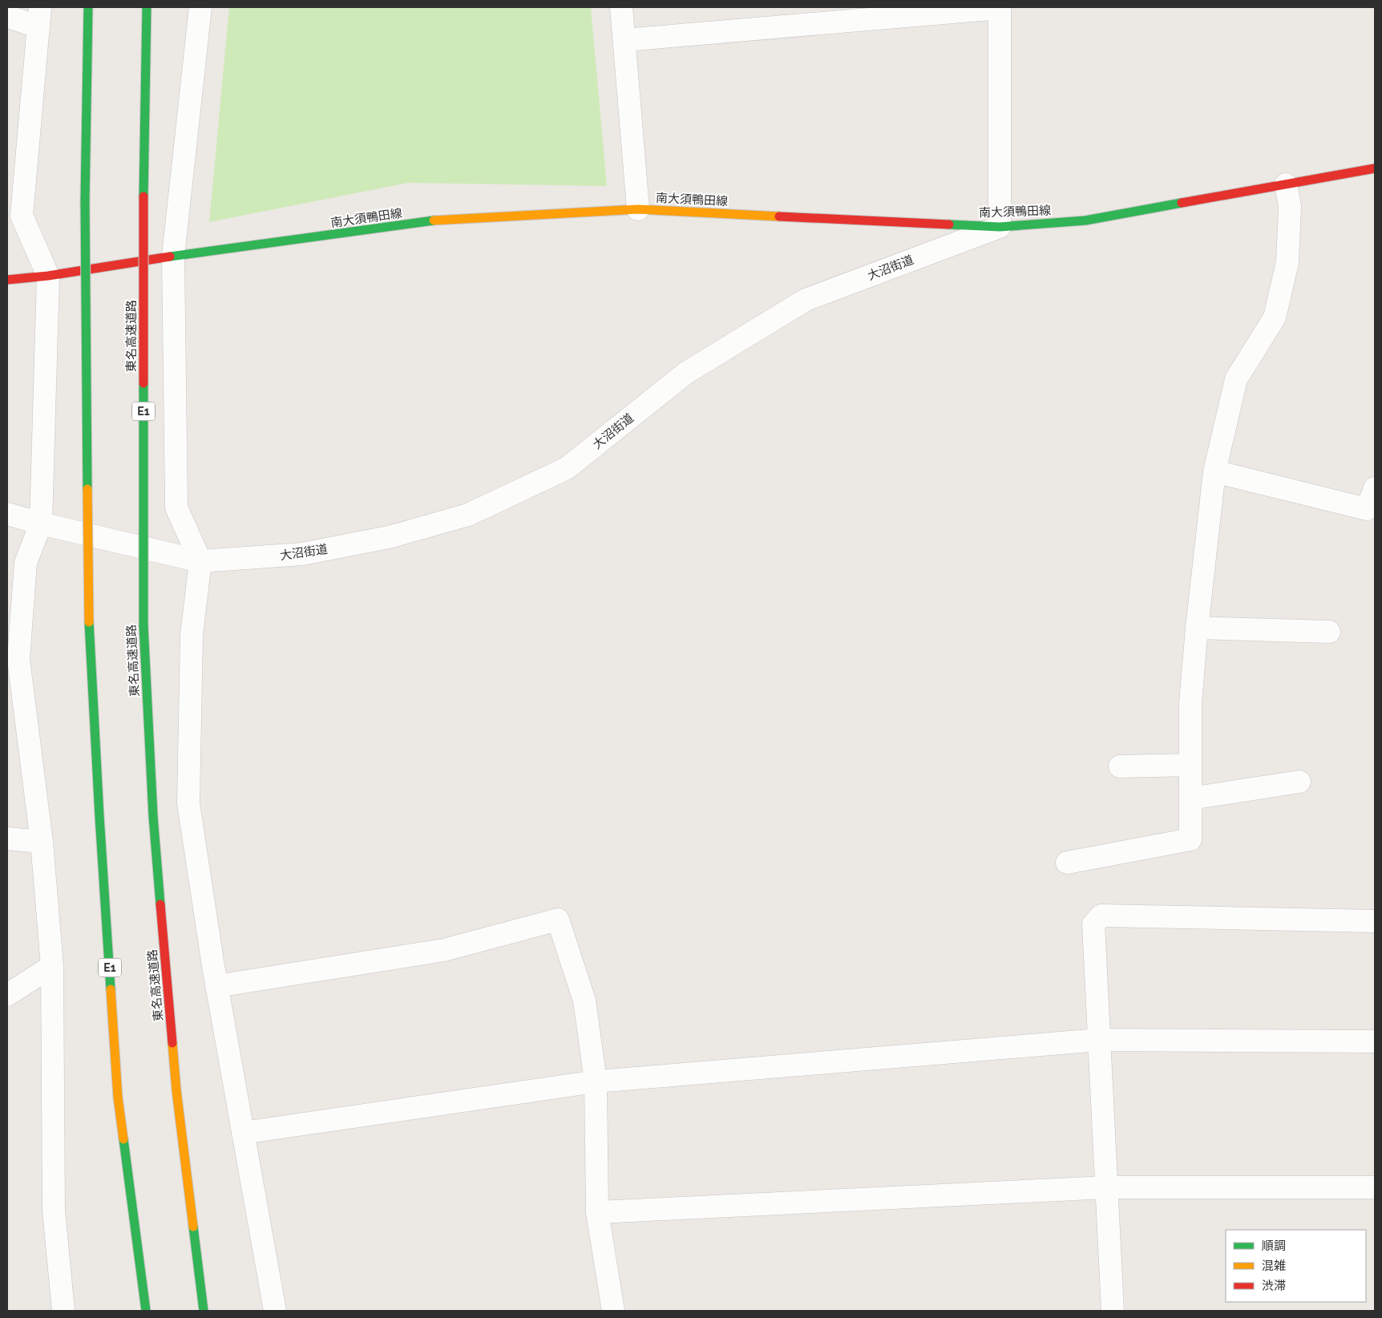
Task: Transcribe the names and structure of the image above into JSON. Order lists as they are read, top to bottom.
{
  "streets": {
    "main road": ["南大須鴨田線", "東名高速道路", "E1"],
    "street": ["大沼街道"]
  },
  "crossings": [
    ["南大須鴨田線", "大沼街道"]
  ],
  "legend": ["順調", "混雑", "渋滞"]
}
